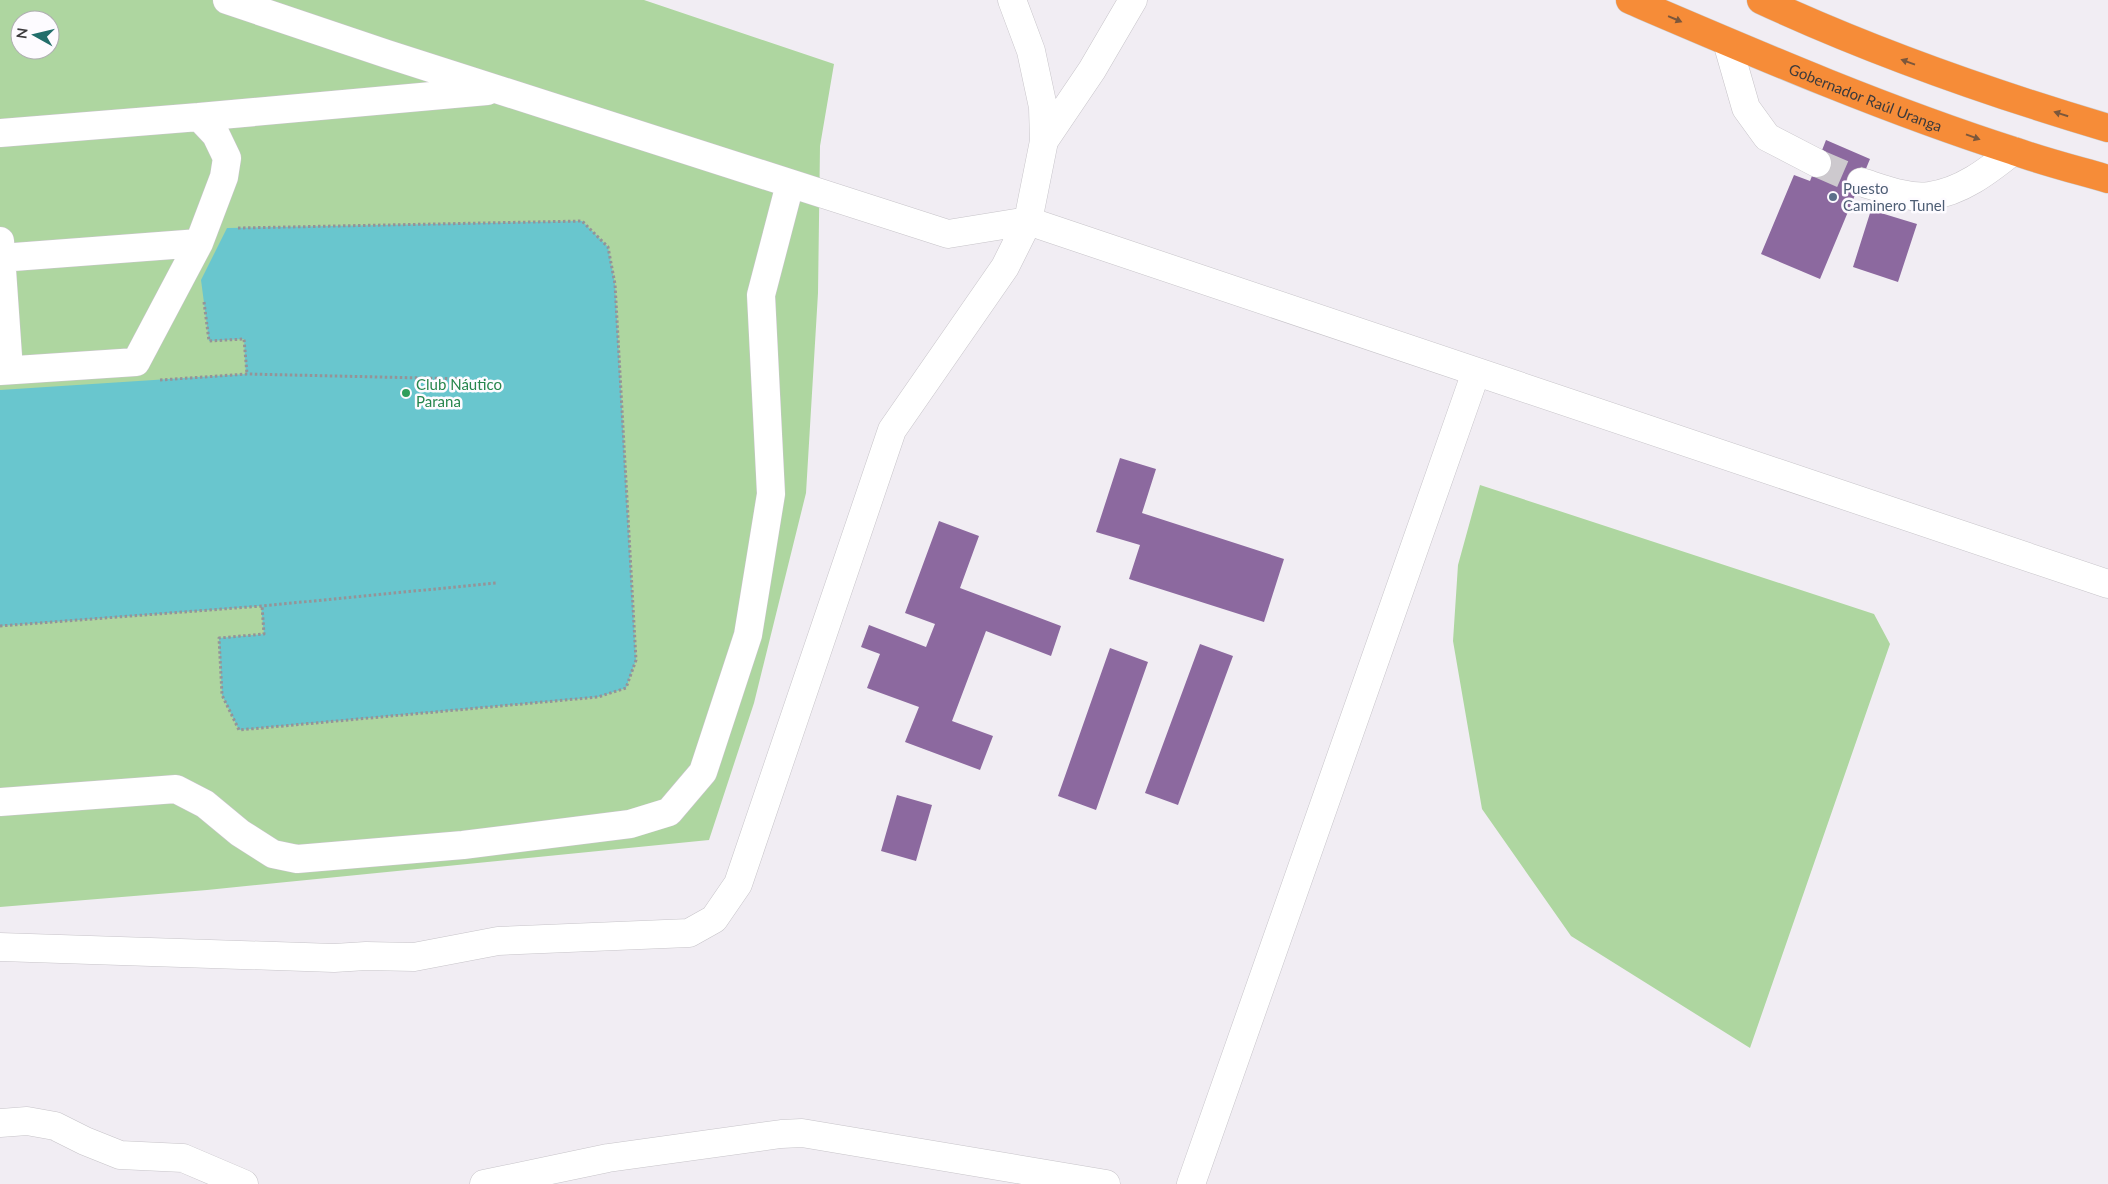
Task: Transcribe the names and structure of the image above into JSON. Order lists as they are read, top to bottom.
{
  "streets": {
    "highway": ["Gobernador Raúl Uranga"]
  },
  "places": ["Puesto Caminero Tunel", "Club Náutico Parana"],
  "north": "left"
}
